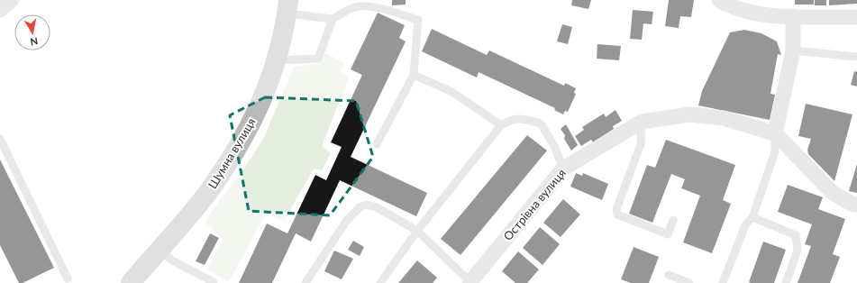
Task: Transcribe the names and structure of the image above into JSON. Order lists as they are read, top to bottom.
{
  "streets": {
    "main road": ["Шумна вулиця"],
    "street": ["Острівна вулиця"]
  },
  "north": "bottom"
}
